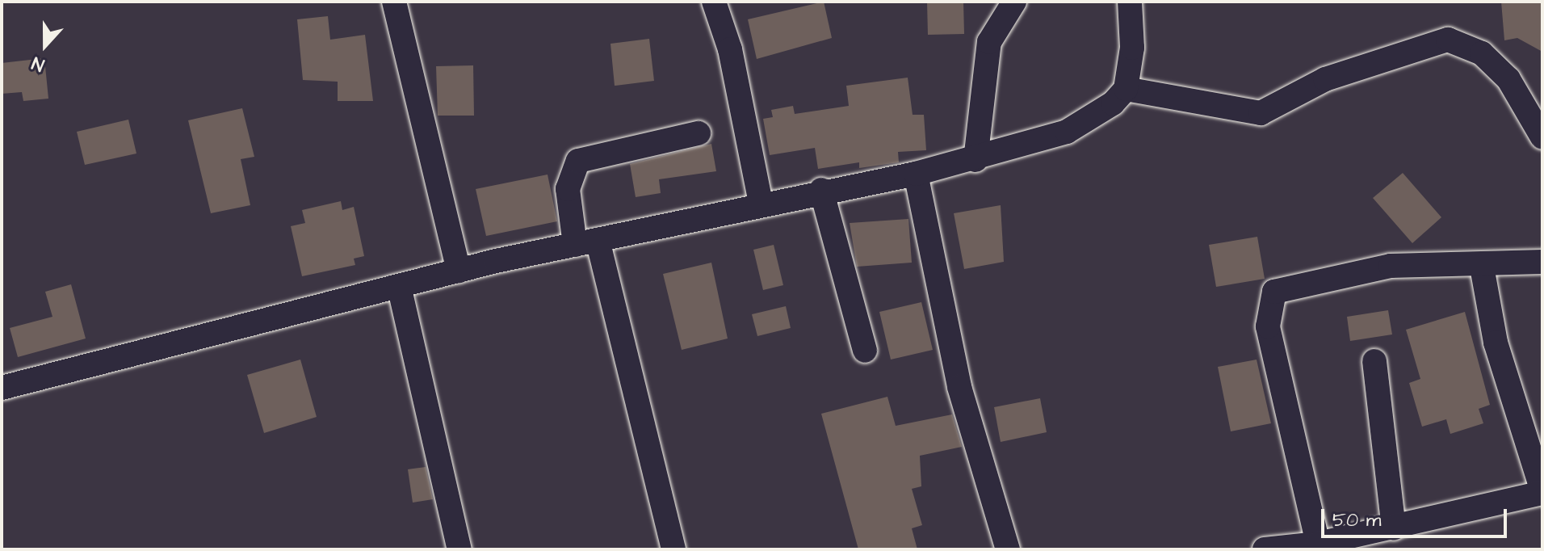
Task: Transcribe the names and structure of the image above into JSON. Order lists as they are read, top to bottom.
{
  "scale_bar": "50 m",
  "north": "bottom"
}
